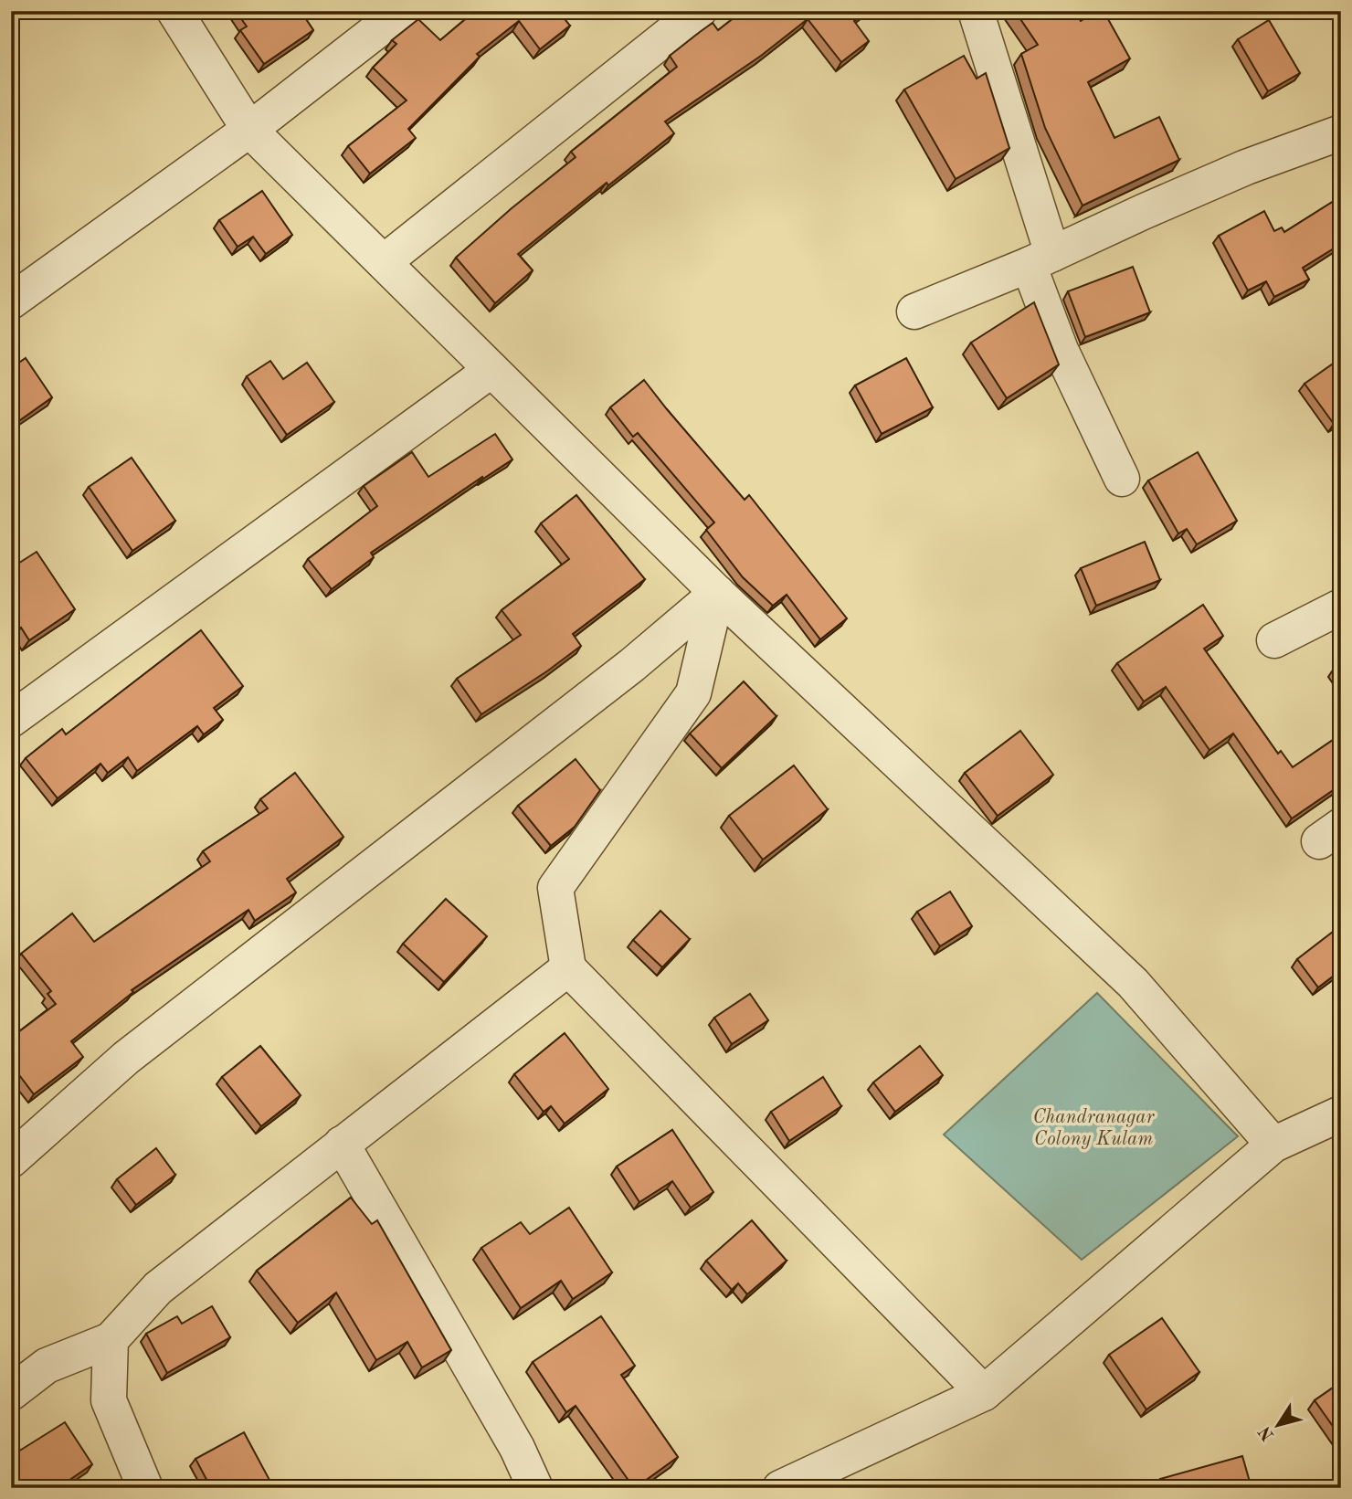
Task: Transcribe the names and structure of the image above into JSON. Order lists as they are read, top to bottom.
{
  "water": ["Chandranagar Colony Kulam"],
  "north": "bottom left"
}
